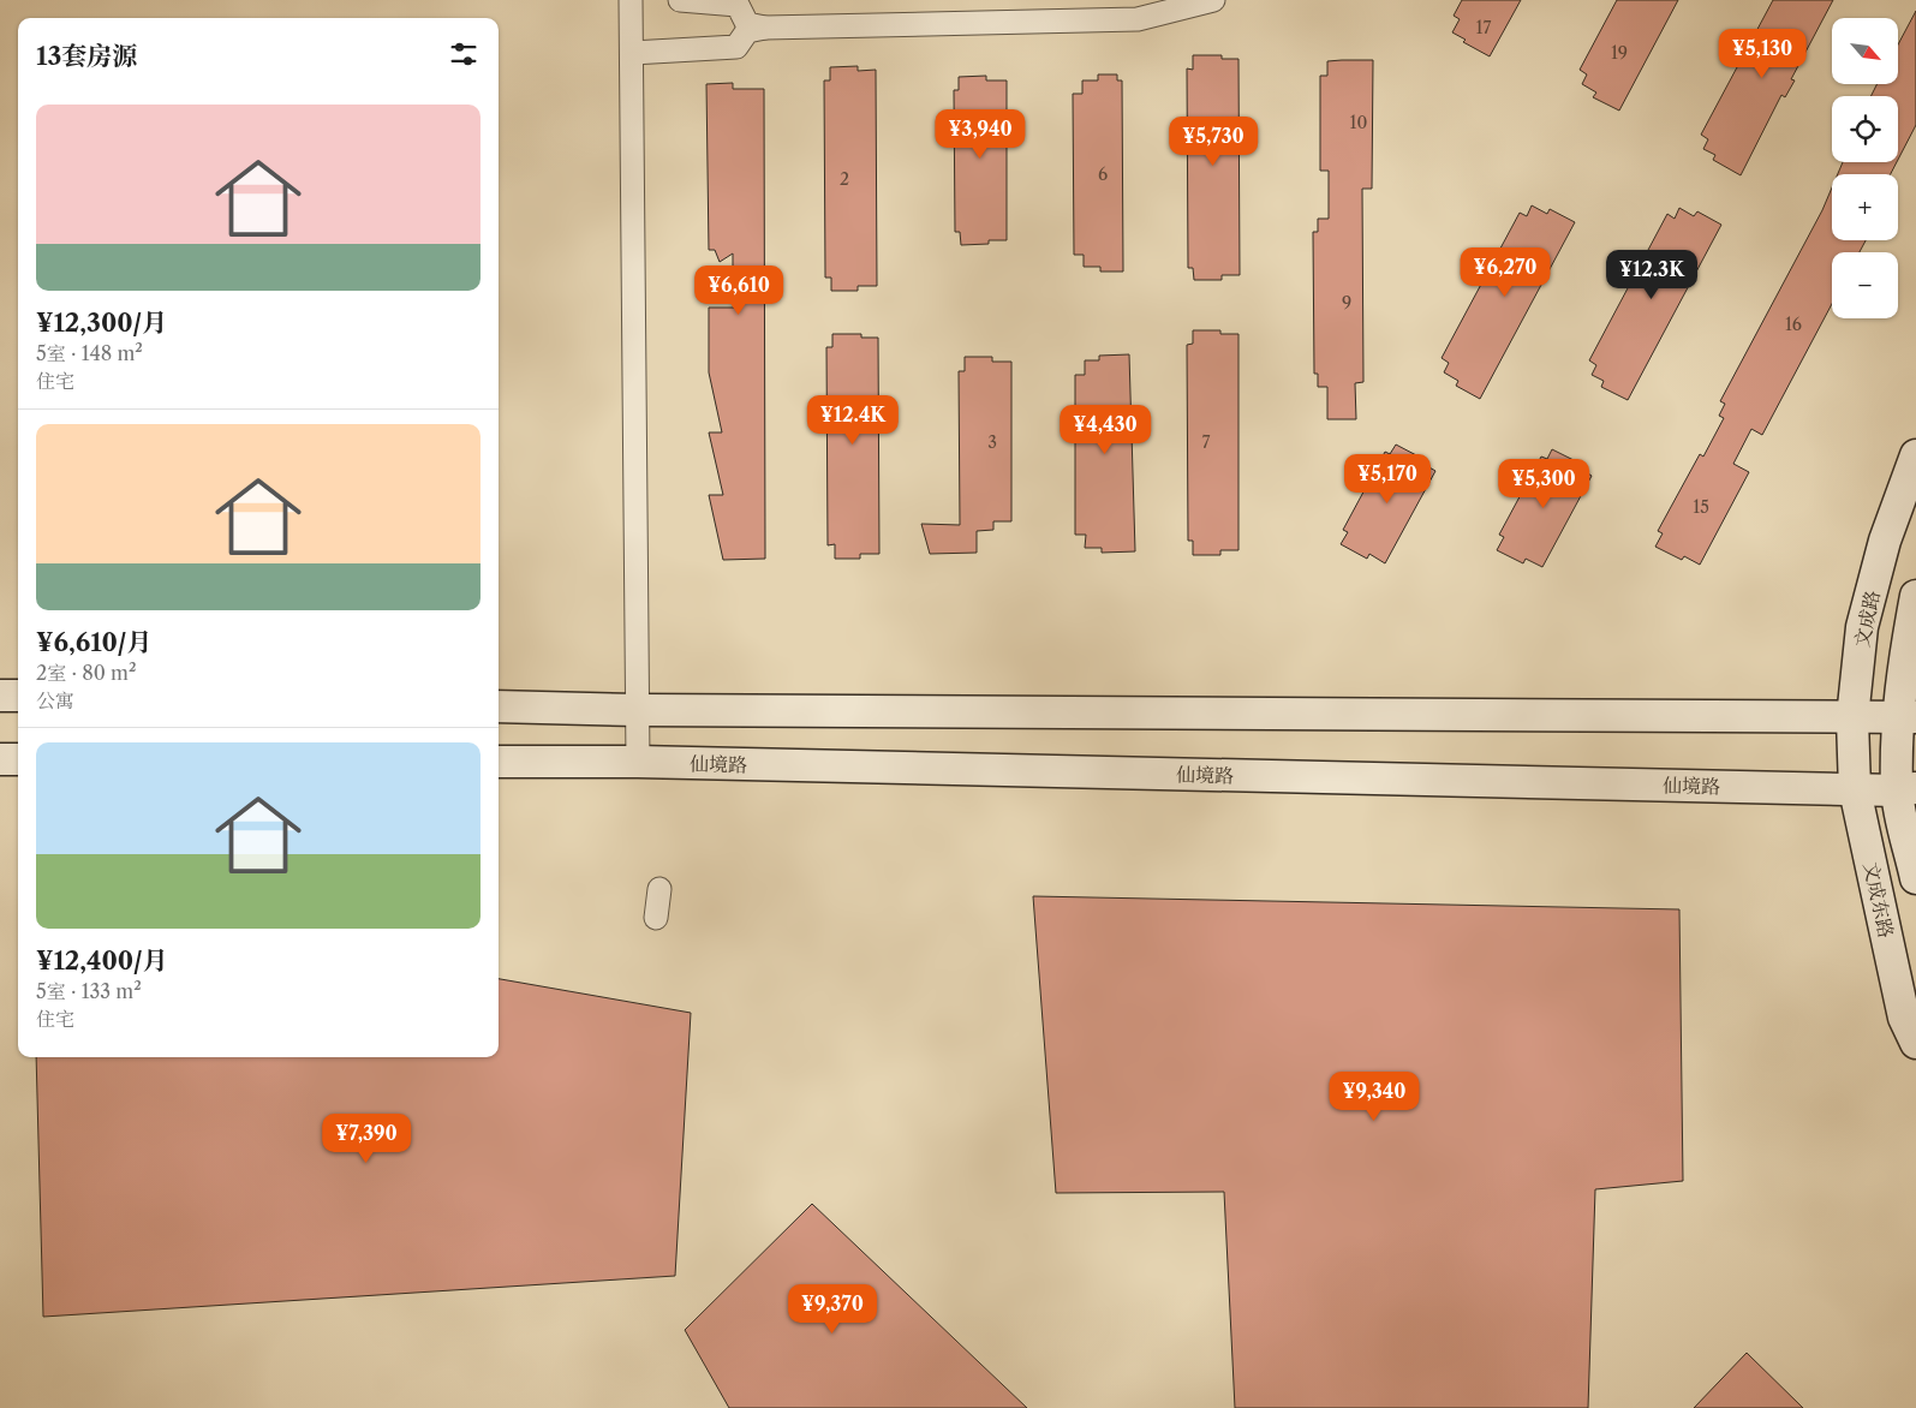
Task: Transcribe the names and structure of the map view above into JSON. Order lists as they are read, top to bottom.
{
  "streets": {
    "main road": ["文成路", "仙境路", "文成东路"]
  },
  "crossings": [
    ["文成路", "仙境路"],
    ["文成路", "文成东路"],
    ["仙境路", "文成东路"]
  ],
  "house_numbers": [
    "17",
    "19",
    "10",
    "6",
    "2",
    "9",
    "16",
    "3",
    "7",
    "15"
  ],
  "north": "bottom right",
  "page": {
    "map_buttons": ["+", "−"],
    "heading": "13套房源",
    "price": [
      "¥5,130",
      "¥3,940",
      "¥5,730",
      "¥6,270",
      "¥12.3K",
      "¥6,610",
      "¥12.4K",
      "¥4,430",
      "¥5,170",
      "¥5,300",
      "¥9,340",
      "¥7,390",
      "¥9,370"
    ],
    "list": [
      {
        "name": "¥12,300/月",
        "note": "5室 · 148 m² · 住宅"
      },
      {
        "name": "¥6,610/月",
        "note": "2室 · 80 m² · 公寓"
      },
      {
        "name": "¥12,400/月",
        "note": "5室 · 133 m² · 住宅"
      }
    ]
  }
}
